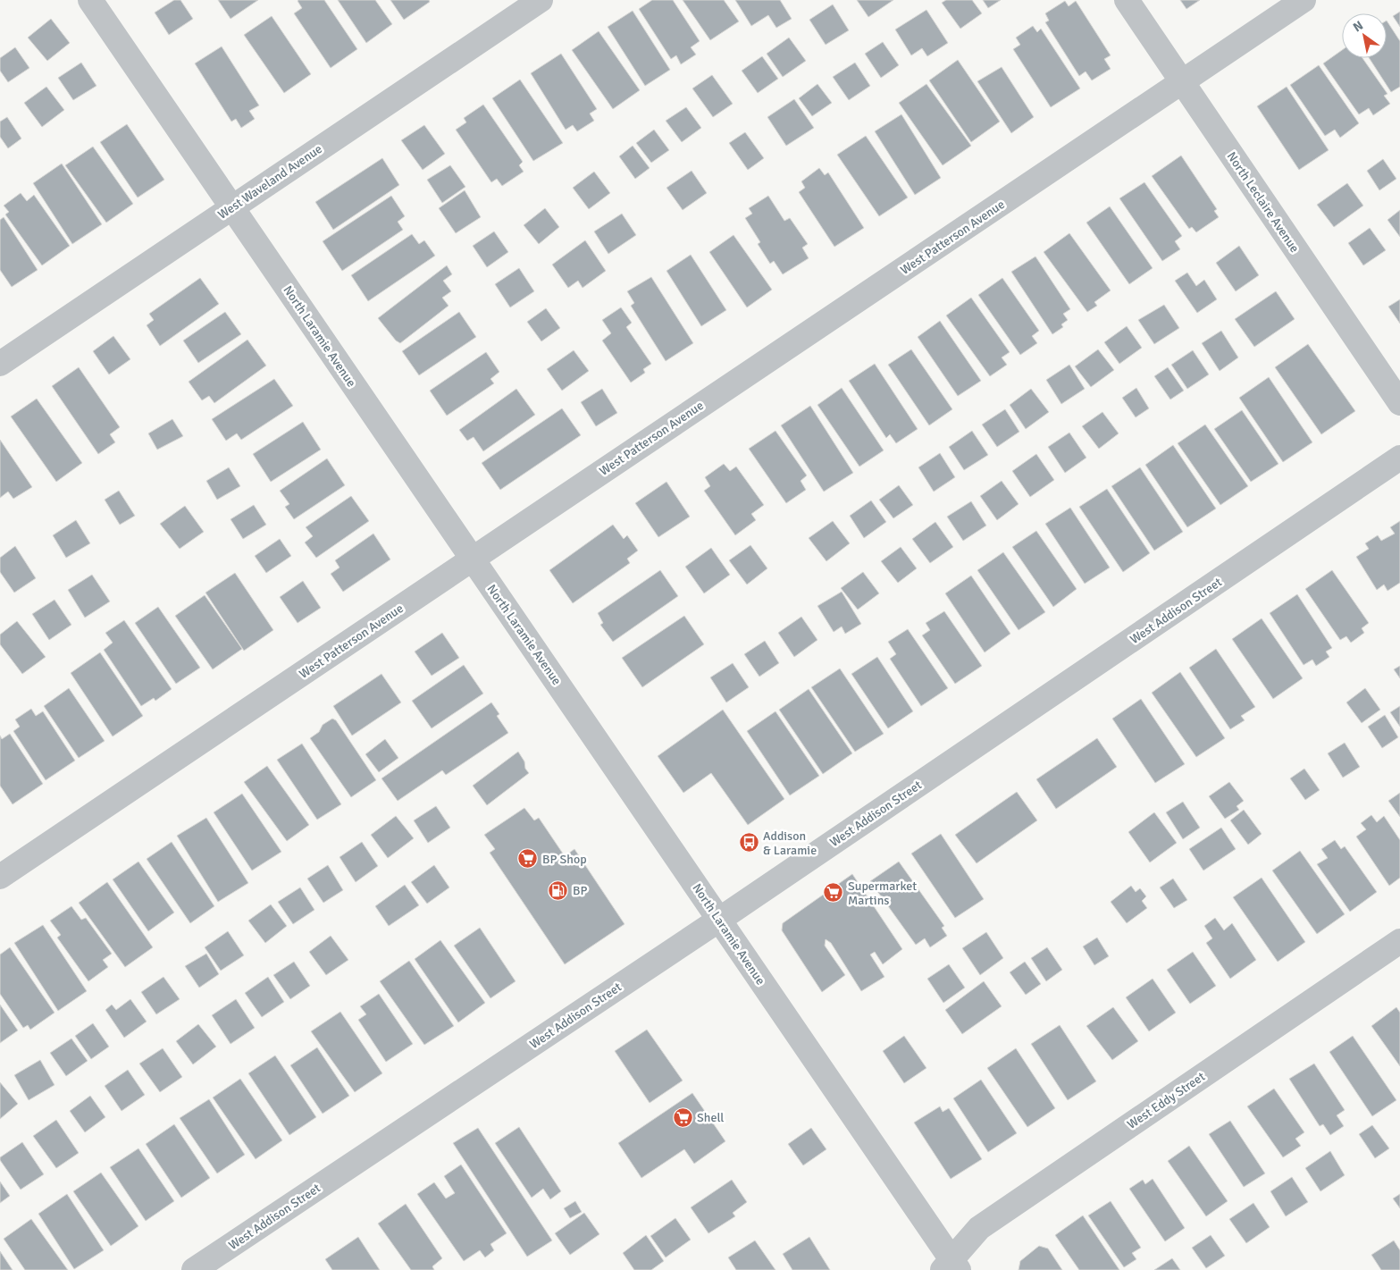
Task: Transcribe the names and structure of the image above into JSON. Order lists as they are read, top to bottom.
{
  "streets": {
    "street": [
      "West Waveland Avenue",
      "North Leclaire Avenue",
      "West Patterson Avenue",
      "North Laramie Avenue",
      "West Addison Street",
      "West Eddy Street"
    ]
  },
  "crossings": [
    ["West Waveland Avenue", "North Laramie Avenue"],
    ["North Leclaire Avenue", "West Patterson Avenue"],
    ["West Patterson Avenue", "North Laramie Avenue"],
    ["North Laramie Avenue", "West Addison Street"],
    ["North Laramie Avenue", "West Eddy Street"]
  ],
  "places": {
    "bus stop": ["Addison & Laramie"],
    "supermarket": ["BP Shop", "Supermarket Martins", "Shell"],
    "fuel station": ["BP"]
  },
  "north": "top left"
}
